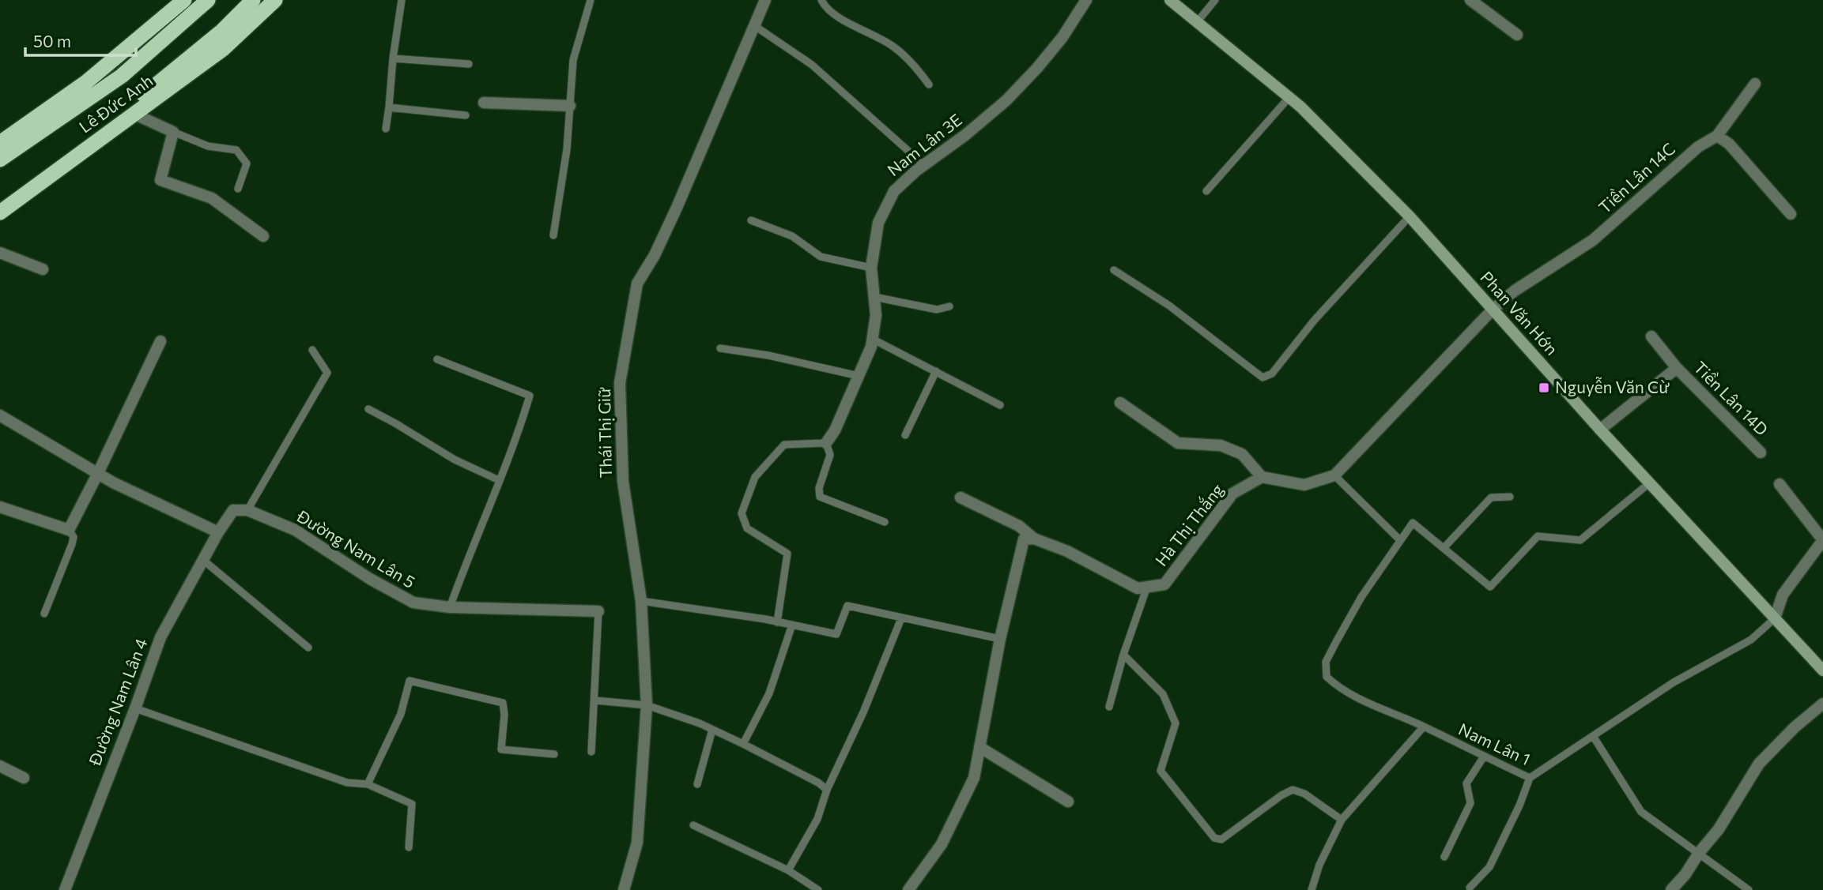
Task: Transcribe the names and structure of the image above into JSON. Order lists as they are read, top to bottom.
{
  "streets": {
    "highway": ["Lê Đức Anh"],
    "main road": ["Phan Văn Hớn"],
    "street": [
      "Nam Lân 3E",
      "Tiền Lân 14C",
      "Tiền Lân 14D",
      "Thái Thị Giữ",
      "Hà Thị Thắng",
      "Đường Nam Lân 5",
      "Đường Nam Lân 4"
    ],
    "lane": ["Nam Lân 1"]
  },
  "crossings": [
    ["Tiền Lân 14C", "Phan Văn Hớn"],
    ["Phan Văn Hớn", "Tiền Lân 14D"],
    ["Phan Văn Hớn", "Nam Lân 1"]
  ],
  "places": {
    "transit": ["Nguyễn Văn Cừ"]
  },
  "scale_bar": "50 m"
}
